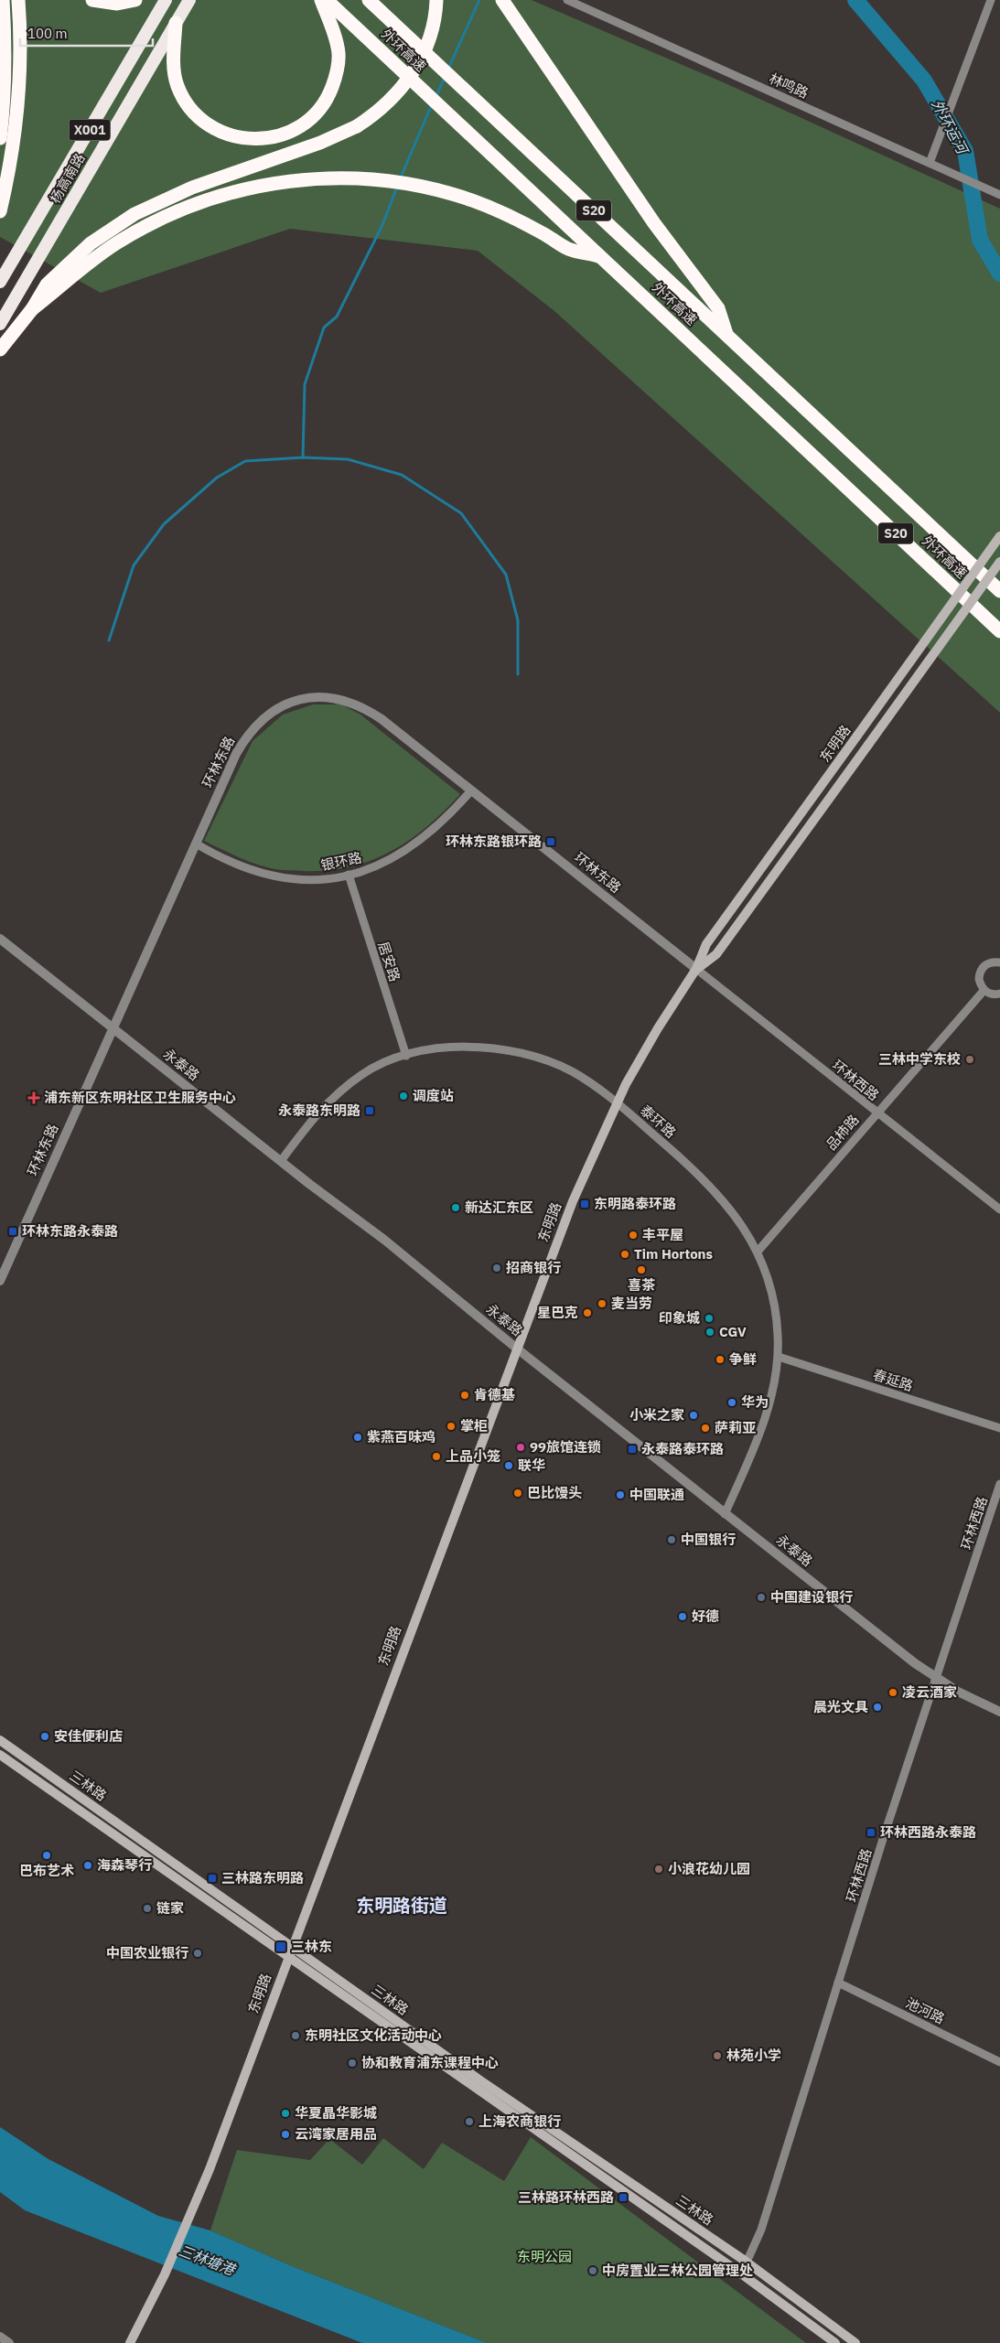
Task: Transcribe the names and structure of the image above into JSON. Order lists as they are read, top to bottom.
{
  "streets": {
    "highway": [
      "外环高速",
      "X001",
      "杨高南路",
      "S20"
    ],
    "main road": ["东明路", "三林路"],
    "street": [
      "林鸣路",
      "环林东路",
      "银环路",
      "居安路",
      "永泰路",
      "环林西路",
      "泰环路",
      "品柿路",
      "春延路",
      "池河路"
    ]
  },
  "crossings": [
    ["东明路", "环林东路"],
    ["东明路", "永泰路"],
    ["东明路", "环林西路"],
    ["东明路", "泰环路"],
    ["东明路", "三林路"],
    ["环林东路", "银环路"],
    ["环林东路", "永泰路"],
    ["环林东路", "环林西路"],
    ["银环路", "居安路"],
    ["居安路", "泰环路"],
    ["永泰路", "环林西路"],
    ["永泰路", "泰环路"],
    ["环林西路", "品柿路"],
    ["环林西路", "三林路"],
    ["环林西路", "池河路"],
    ["泰环路", "品柿路"],
    ["泰环路", "春延路"]
  ],
  "districts": ["东明路街道"],
  "water": ["外环运河", "三林塘港"],
  "parks": ["东明公园"],
  "places": {
    "transit": [
      "环林东路银环路",
      "永泰路东明路",
      "东明路泰环路",
      "环林东路永泰路",
      "永泰路泰环路",
      "环林西路永泰路",
      "三林路东明路",
      "三林东",
      "三林路环林西路"
    ],
    "other": [
      "三林中学东校",
      "调度站",
      "新达汇东区",
      "丰平屋",
      "Tim Hortons",
      "招商银行",
      "喜茶",
      "麦当劳",
      "星巴克",
      "印象城",
      "CGV",
      "争鲜",
      "肯德基",
      "华为",
      "小米之家",
      "掌柜",
      "萨莉亚",
      "紫燕百味鸡",
      "99旅馆连锁",
      "上品小笼",
      "联华",
      "巴比馒头",
      "中国联通",
      "中国银行",
      "中国建设银行",
      "好德",
      "凌云酒家",
      "晨光文具",
      "安佳便利店",
      "巴布艺术",
      "海森琴行",
      "小浪花幼儿园",
      "链家",
      "中国农业银行",
      "东明社区文化活动中心",
      "林苑小学",
      "协和教育浦东课程中心",
      "华夏晶华影城",
      "上海农商银行",
      "云湾家居用品",
      "中房置业三林公园管理处"
    ],
    "health": ["浦东新区东明社区卫生服务中心"]
  },
  "scale_bar": "100 m"
}
